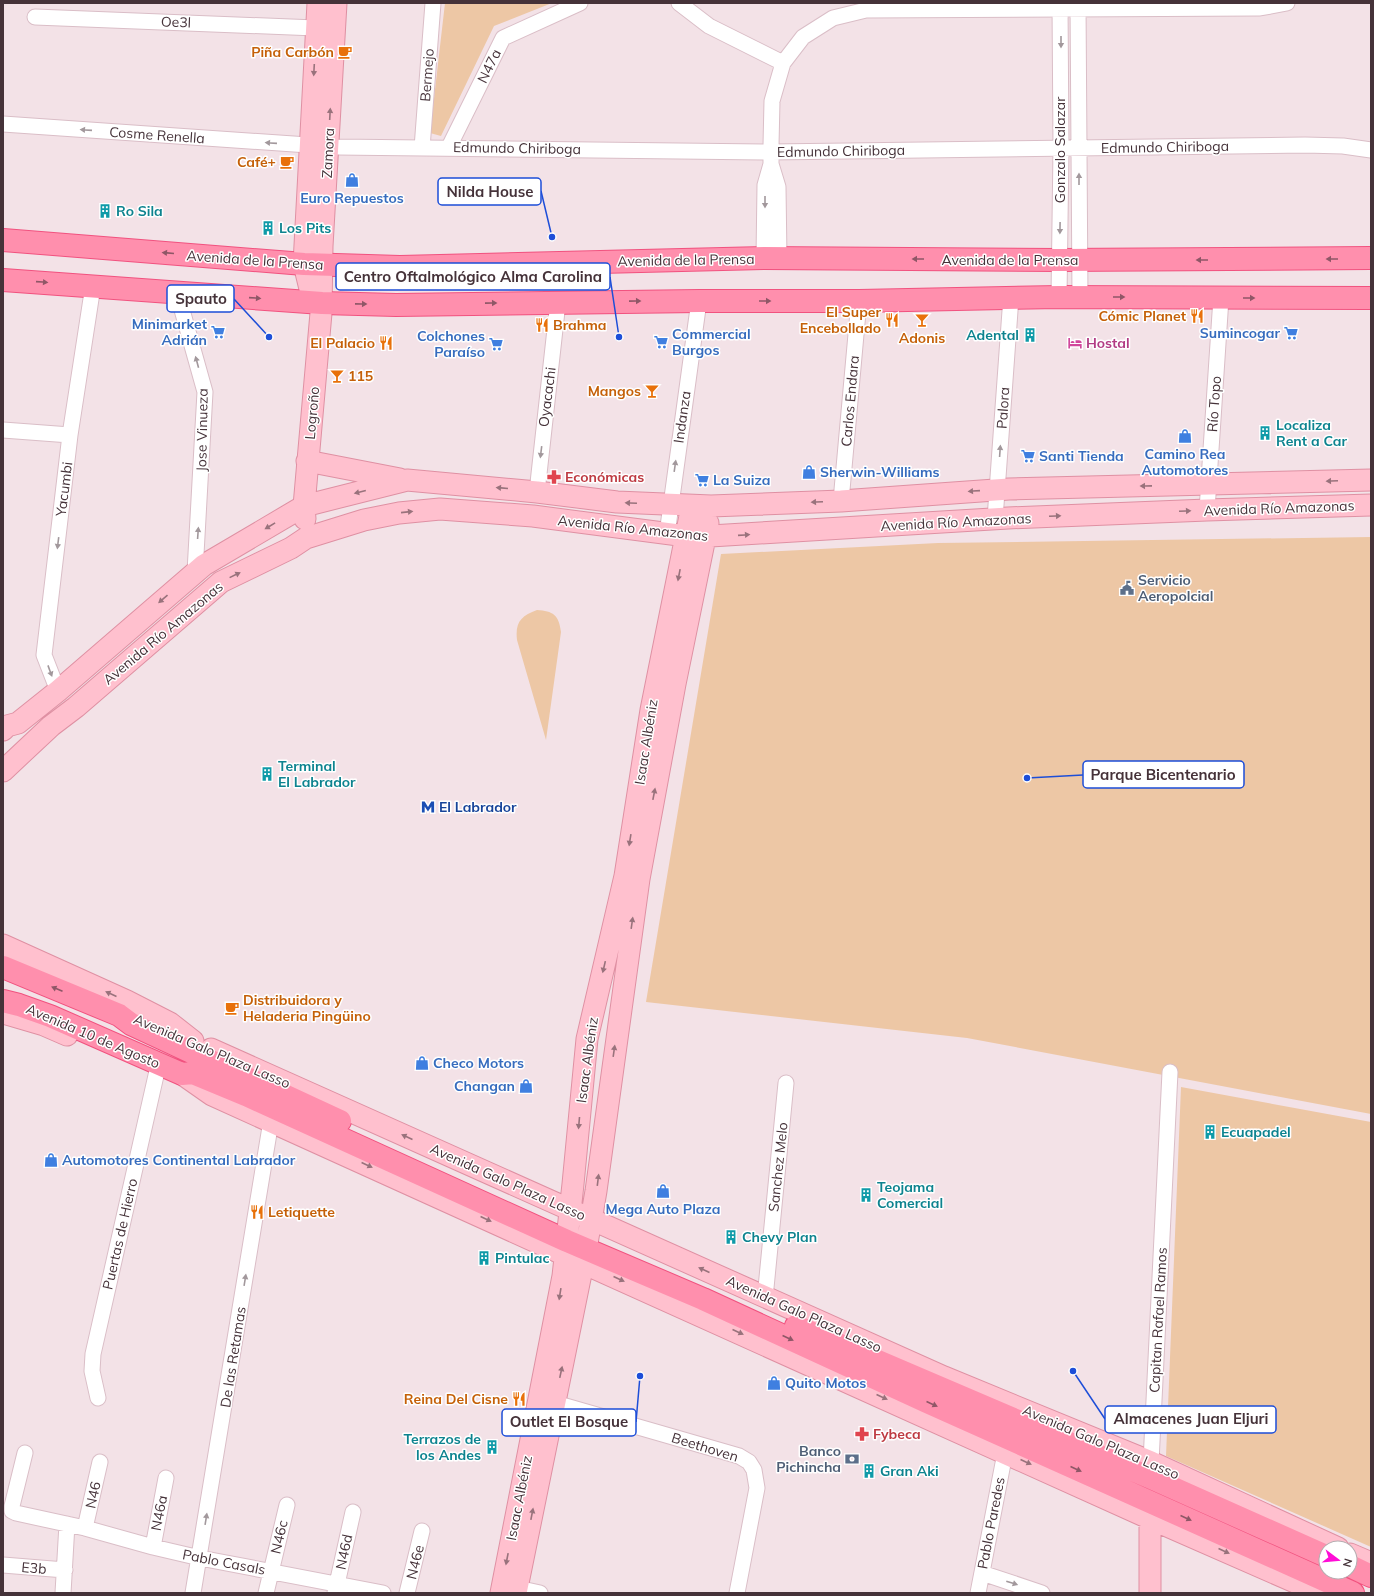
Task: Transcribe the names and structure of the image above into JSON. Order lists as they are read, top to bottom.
{
  "streets": {
    "main road": [
      "Zamora",
      "Avenida de la Prensa",
      "Logroño",
      "Avenida Río Amazonas",
      "Isaac Albéniz",
      "Avenida 10 de Agosto",
      "Avenida Galo Plaza Lasso",
      "Capitan Rafael Ramos"
    ],
    "street": [
      "Oe3l",
      "N47a",
      "Bermejo",
      "Cosme Renella",
      "Edmundo Chiriboga",
      "Gonzalo Salazar",
      "Oyacachi",
      "Carlos Endara",
      "Río Topo",
      "Palora",
      "Indanza",
      "Jose Vinueza",
      "Yacumbi",
      "Sanchez Melo",
      "Puertas de Hierro",
      "De las Retamas",
      "Beethoven",
      "N46",
      "N46a",
      "Pablo Paredes",
      "N46c",
      "N46d",
      "Pablo Casals",
      "N46e",
      "E3b"
    ]
  },
  "crossings": [
    ["Oe3l", "Zamora"],
    ["N47a", "Edmundo Chiriboga"],
    ["Bermejo", "Edmundo Chiriboga"],
    ["Cosme Renella", "Edmundo Chiriboga"],
    ["Cosme Renella", "Zamora"],
    ["Edmundo Chiriboga", "Gonzalo Salazar"],
    ["Edmundo Chiriboga", "Zamora"],
    ["Gonzalo Salazar", "Avenida de la Prensa"],
    ["Zamora", "Avenida de la Prensa"],
    ["Zamora", "Logroño"],
    ["Oyacachi", "Avenida Río Amazonas"],
    ["Carlos Endara", "Avenida Río Amazonas"],
    ["Río Topo", "Avenida Río Amazonas"],
    ["Palora", "Avenida Río Amazonas"],
    ["Logroño", "Avenida Río Amazonas"],
    ["Indanza", "Avenida Río Amazonas"],
    ["Indanza", "Isaac Albéniz"],
    ["Jose Vinueza", "Avenida Río Amazonas"],
    ["Yacumbi", "Avenida Río Amazonas"],
    ["Avenida Río Amazonas", "Isaac Albéniz"],
    ["Isaac Albéniz", "Avenida Galo Plaza Lasso"],
    ["Isaac Albéniz", "Beethoven"],
    ["Avenida 10 de Agosto", "Avenida Galo Plaza Lasso"],
    ["Avenida Galo Plaza Lasso", "Sanchez Melo"],
    ["Avenida Galo Plaza Lasso", "Capitan Rafael Ramos"],
    ["Avenida Galo Plaza Lasso", "De las Retamas"],
    ["Avenida Galo Plaza Lasso", "Pablo Paredes"],
    ["De las Retamas", "Pablo Casals"],
    ["N46", "Pablo Casals"],
    ["N46a", "Pablo Casals"],
    ["N46c", "Pablo Casals"],
    ["N46d", "Pablo Casals"]
  ],
  "one_way": [
    "Cosme Renella",
    "Oyacachi",
    "Palora",
    "Indanza",
    "Jose Vinueza",
    "Yacumbi",
    "De las Retamas"
  ],
  "places": {
    "cafe": ["Piña Carbón", "Café+", "Distribuidora y Heladeria Pingüino"],
    "shop": [
      "Euro Repuestos",
      "Camino Rea Automotores",
      "Sherwin-Williams",
      "Checo Motors",
      "Changan",
      "Automotores Continental Labrador",
      "Mega Auto Plaza",
      "Quito Motos"
    ],
    "building": [
      "Ro Sila",
      "Los Pits",
      "Adental",
      "Localiza Rent a Car",
      "Terminal El Labrador",
      "Ecuapadel",
      "Teojama Comercial",
      "Chevy Plan",
      "Pintulac",
      "Terrazos de los Andes",
      "Gran Aki"
    ],
    "other": [
      "Nilda House",
      "Spauto",
      "Centro Oftalmológico Alma Carolina",
      "Parque Bicentenario",
      "Almacenes Juan Eljuri",
      "Outlet El Bosque"
    ],
    "restaurant": [
      "Cómic Planet",
      "El Super Encebollado",
      "Brahma",
      "El Palacio",
      "Letiquette",
      "Reina Del Cisne"
    ],
    "bar": ["Adonis", "115", "Mangos"],
    "supermarket": [
      "Minimarket Adrián",
      "Sumincogar",
      "Commercial Burgos",
      "Colchones Paraíso",
      "Santi Tienda",
      "La Suiza"
    ],
    "hotel": ["Hostal"],
    "pharmacy": ["Económicas", "Fybeca"],
    "public building": ["Servicio Aeropolcial"],
    "metro station": ["El Labrador"],
    "bank": ["Banco Pichincha"]
  },
  "north": "right"
}
